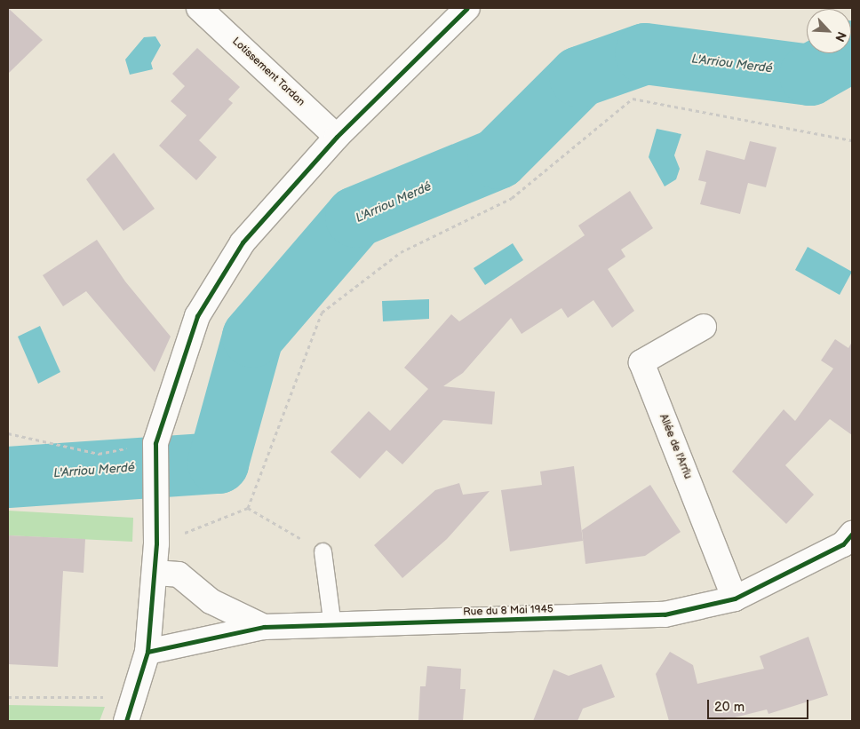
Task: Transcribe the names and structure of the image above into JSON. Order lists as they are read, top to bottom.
{
  "streets": {
    "street": ["Lotissement Tardan", "Allée de l'Arrïu", "Rue du 8 Mai 1945"]
  },
  "crossings": [
    ["Allée de l'Arrïu", "Rue du 8 Mai 1945"]
  ],
  "water": ["L'Arriou Merdé"],
  "scale_bar": "20 m",
  "north": "bottom right"
}
